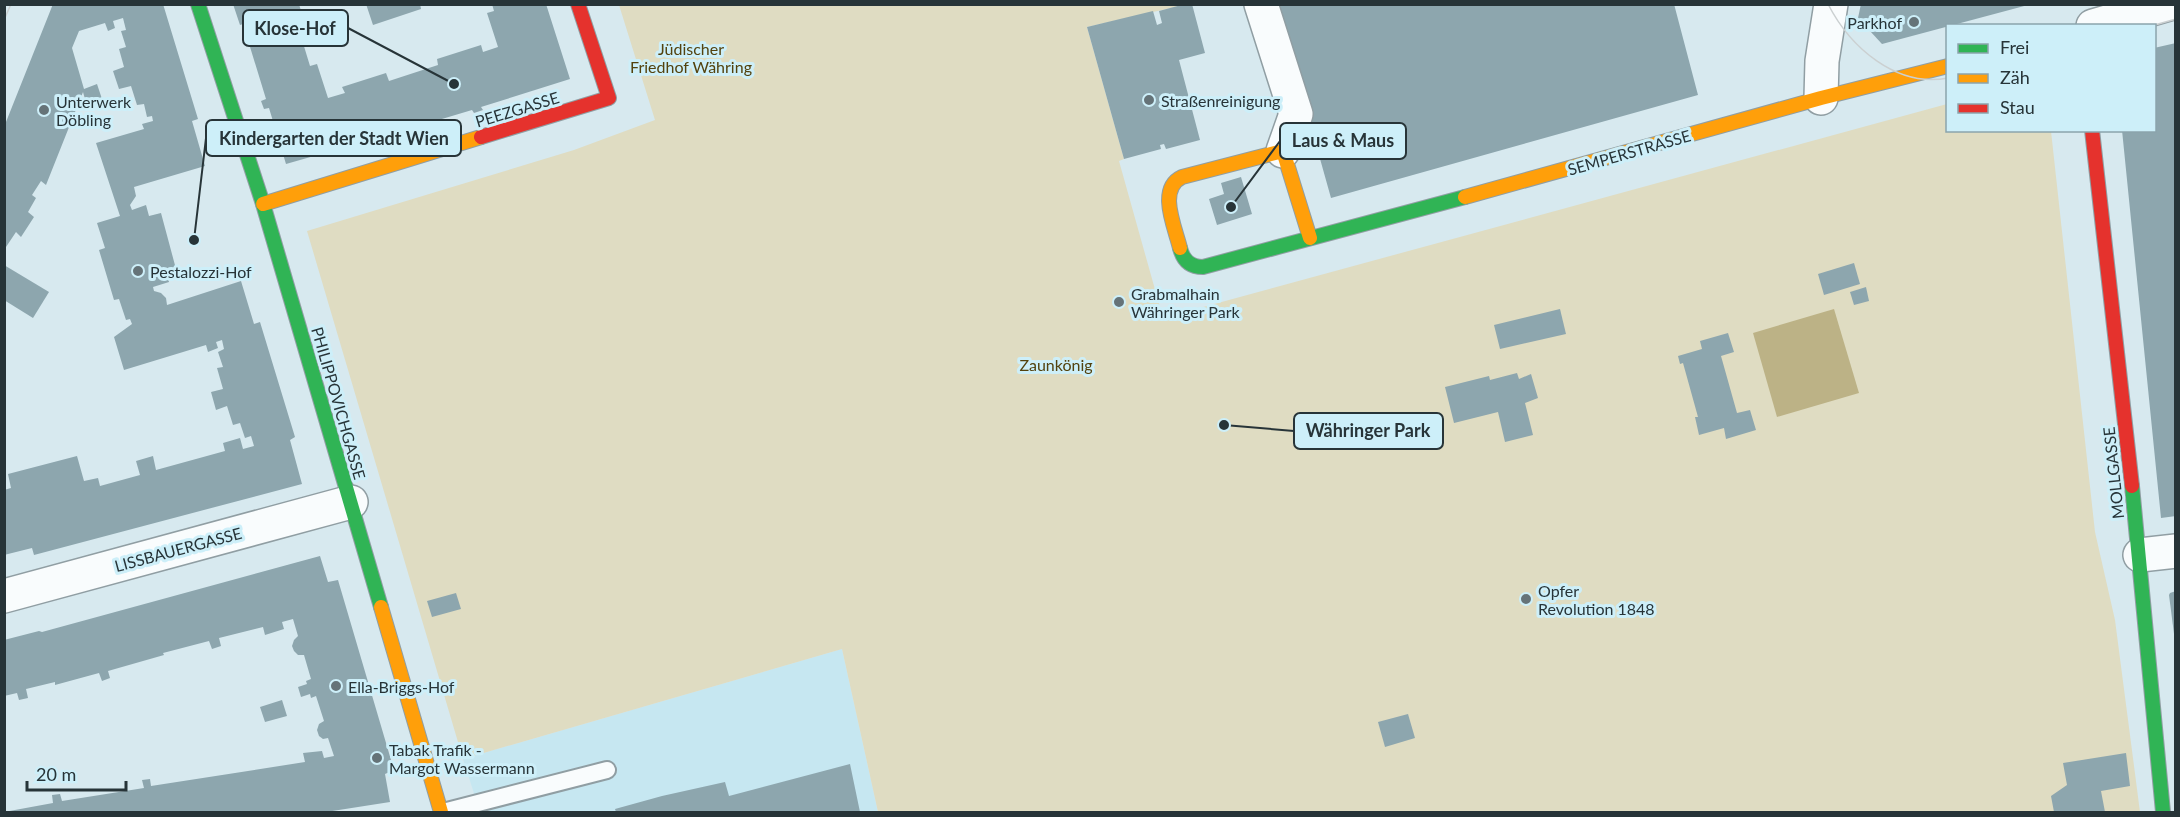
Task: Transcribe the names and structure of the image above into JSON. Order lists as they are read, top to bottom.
{
  "streets": {
    "street": [
      "PEEZGASSE",
      "SEMPERSTRASSE",
      "PHILIPPOVICHGASSE",
      "MOLLGASSE",
      "LISSBAUERGASSE"
    ]
  },
  "crossings": [
    ["PEEZGASSE", "PHILIPPOVICHGASSE"],
    ["PHILIPPOVICHGASSE", "LISSBAUERGASSE"]
  ],
  "parks": ["Jüdischer Friedhof Währing", "Zaunkönig"],
  "places": [
    "Parkhof",
    "Klose-Hof",
    "Straßenreinigung",
    "Unterwerk Döbling",
    "Laus & Maus",
    "Kindergarten der Stadt Wien",
    "Pestalozzi-Hof",
    "Grabmalhain Währinger Park",
    "Währinger Park",
    "Opfer Revolution 1848",
    "Ella-Briggs-Hof",
    "Tabak Trafik - Margot Wassermann"
  ],
  "legend": ["Frei", "Zäh", "Stau"],
  "scale_bar": "20 m"
}
